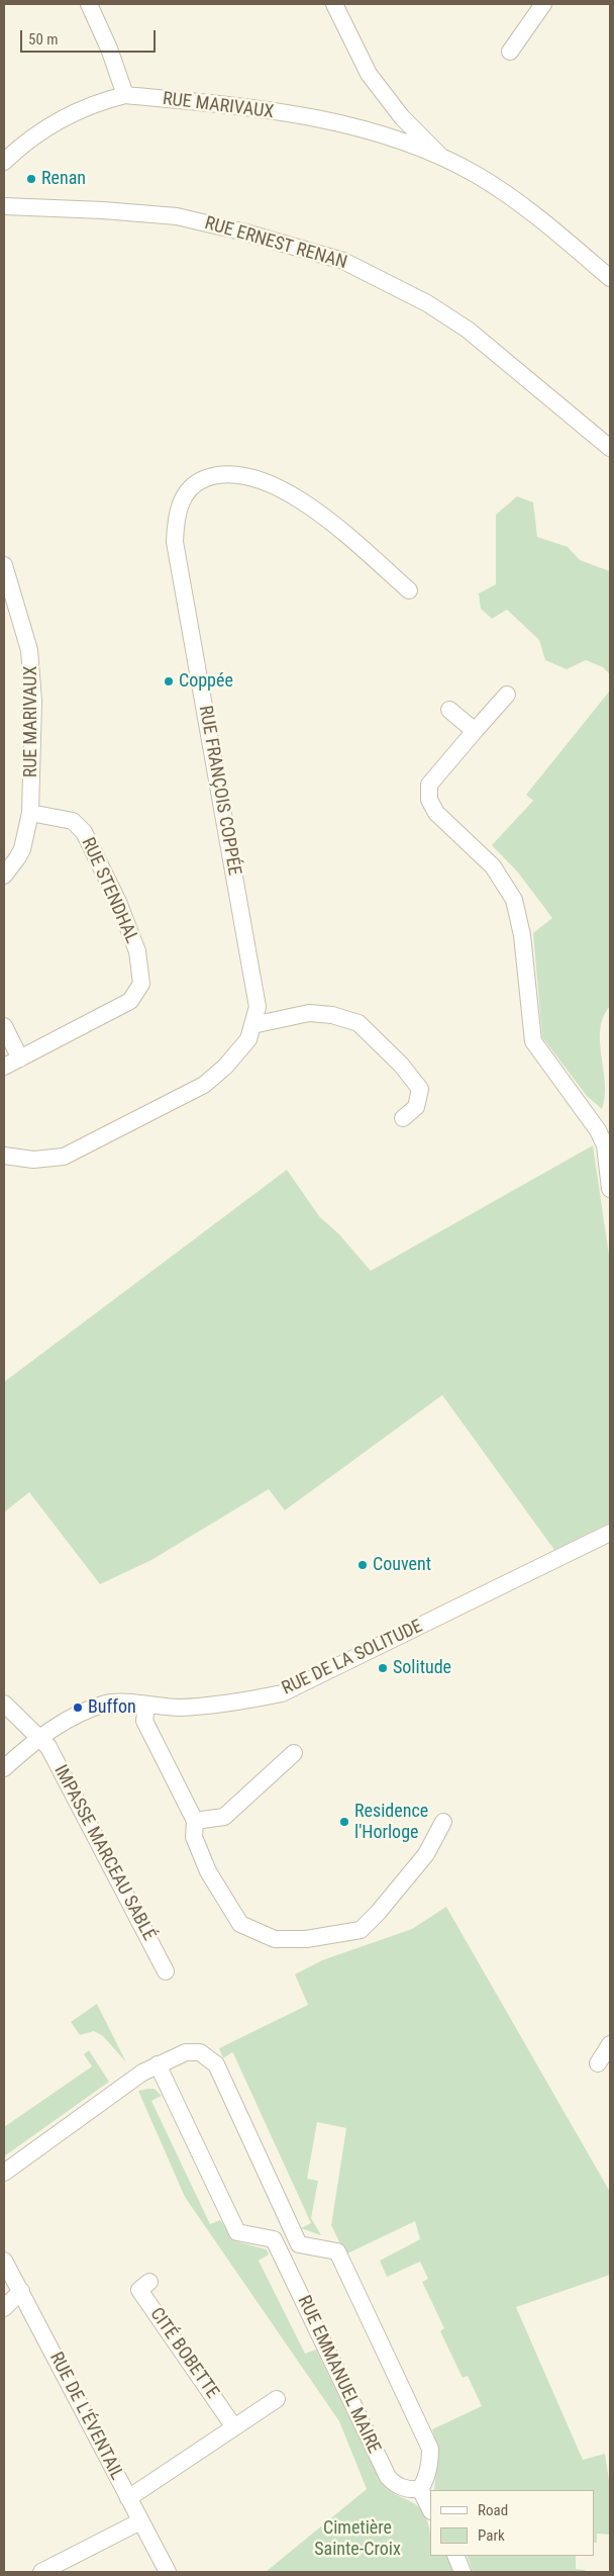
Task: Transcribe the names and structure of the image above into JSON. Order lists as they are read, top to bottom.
{
  "streets": {
    "street": [
      "RUE MARIVAUX",
      "RUE ERNEST RENAN",
      "RUE FRANÇOIS COPPÉE",
      "RUE STENDHAL",
      "RUE DE LA SOLITUDE",
      "IMPASSE MARCEAU SABLÉ",
      "CITÉ BOBETTE",
      "RUE EMMANUEL MAIRE",
      "RUE DE L'ÉVENTAIL"
    ]
  },
  "crossings": [
    ["RUE MARIVAUX", "RUE STENDHAL"],
    ["RUE DE LA SOLITUDE", "IMPASSE MARCEAU SABLÉ"]
  ],
  "parks": ["Cimetière Sainte-Croix"],
  "places": [
    "Renan",
    "Coppée",
    "Couvent",
    "Solitude",
    "Buffon",
    "Residence l'Horloge"
  ],
  "legend": ["Road", "Park"],
  "scale_bar": "50 m"
}
